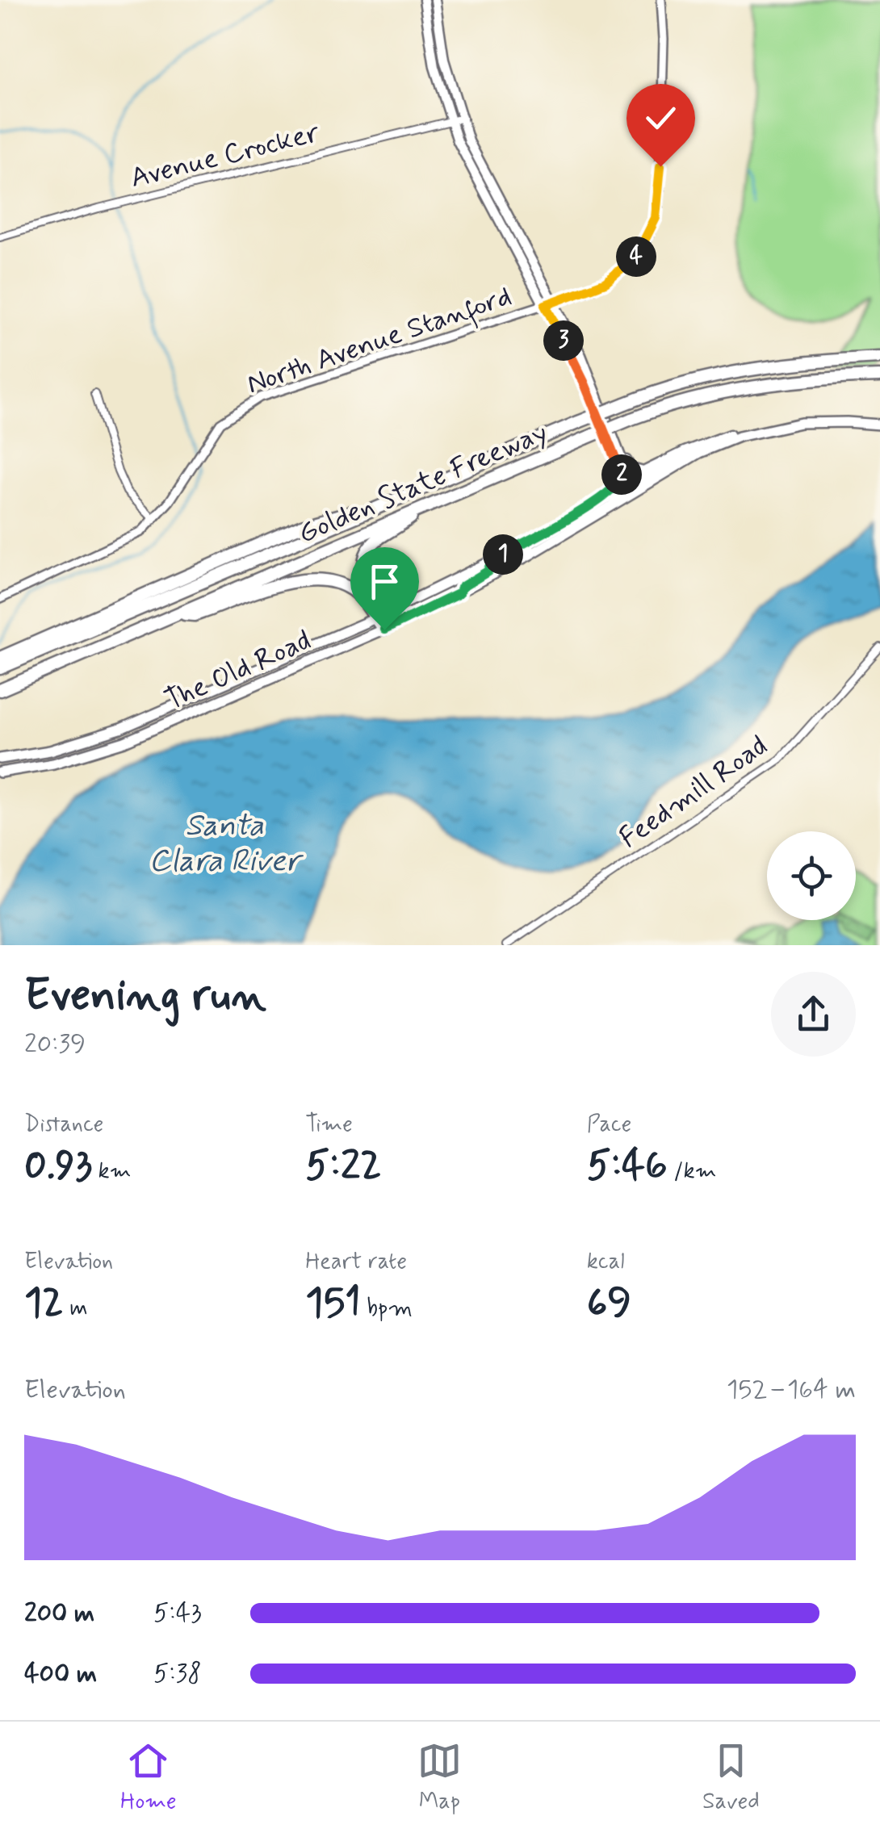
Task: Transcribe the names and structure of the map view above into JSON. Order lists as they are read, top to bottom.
{
  "streets": {
    "highway": ["Golden State Freeway"],
    "main road": ["The Old Road"],
    "street": ["Avenue Crocker", "North Avenue Stanford", "Feedmill Road"]
  },
  "water": ["Santa Clara River"],
  "page": {
    "pins": [
      "4",
      "3",
      "2",
      "1"
    ],
    "heading": ["Evening run", "20:39"],
    "stats": [
      ["Distance", "0.93 km"],
      ["Time", "5:22"],
      ["Pace", "5:46 /km"],
      ["Elevation", "12 m"],
      ["Heart rate", "151 bpm"],
      ["kcal", "69"]
    ],
    "chart": ["Elevation", "152–164 m"],
    "list": [
      {
        "name": "200 m",
        "note": "5:43"
      },
      {
        "name": "400 m",
        "note": "5:38"
      }
    ],
    "tabs": ["Home", "Map", "Saved"]
  }
}
